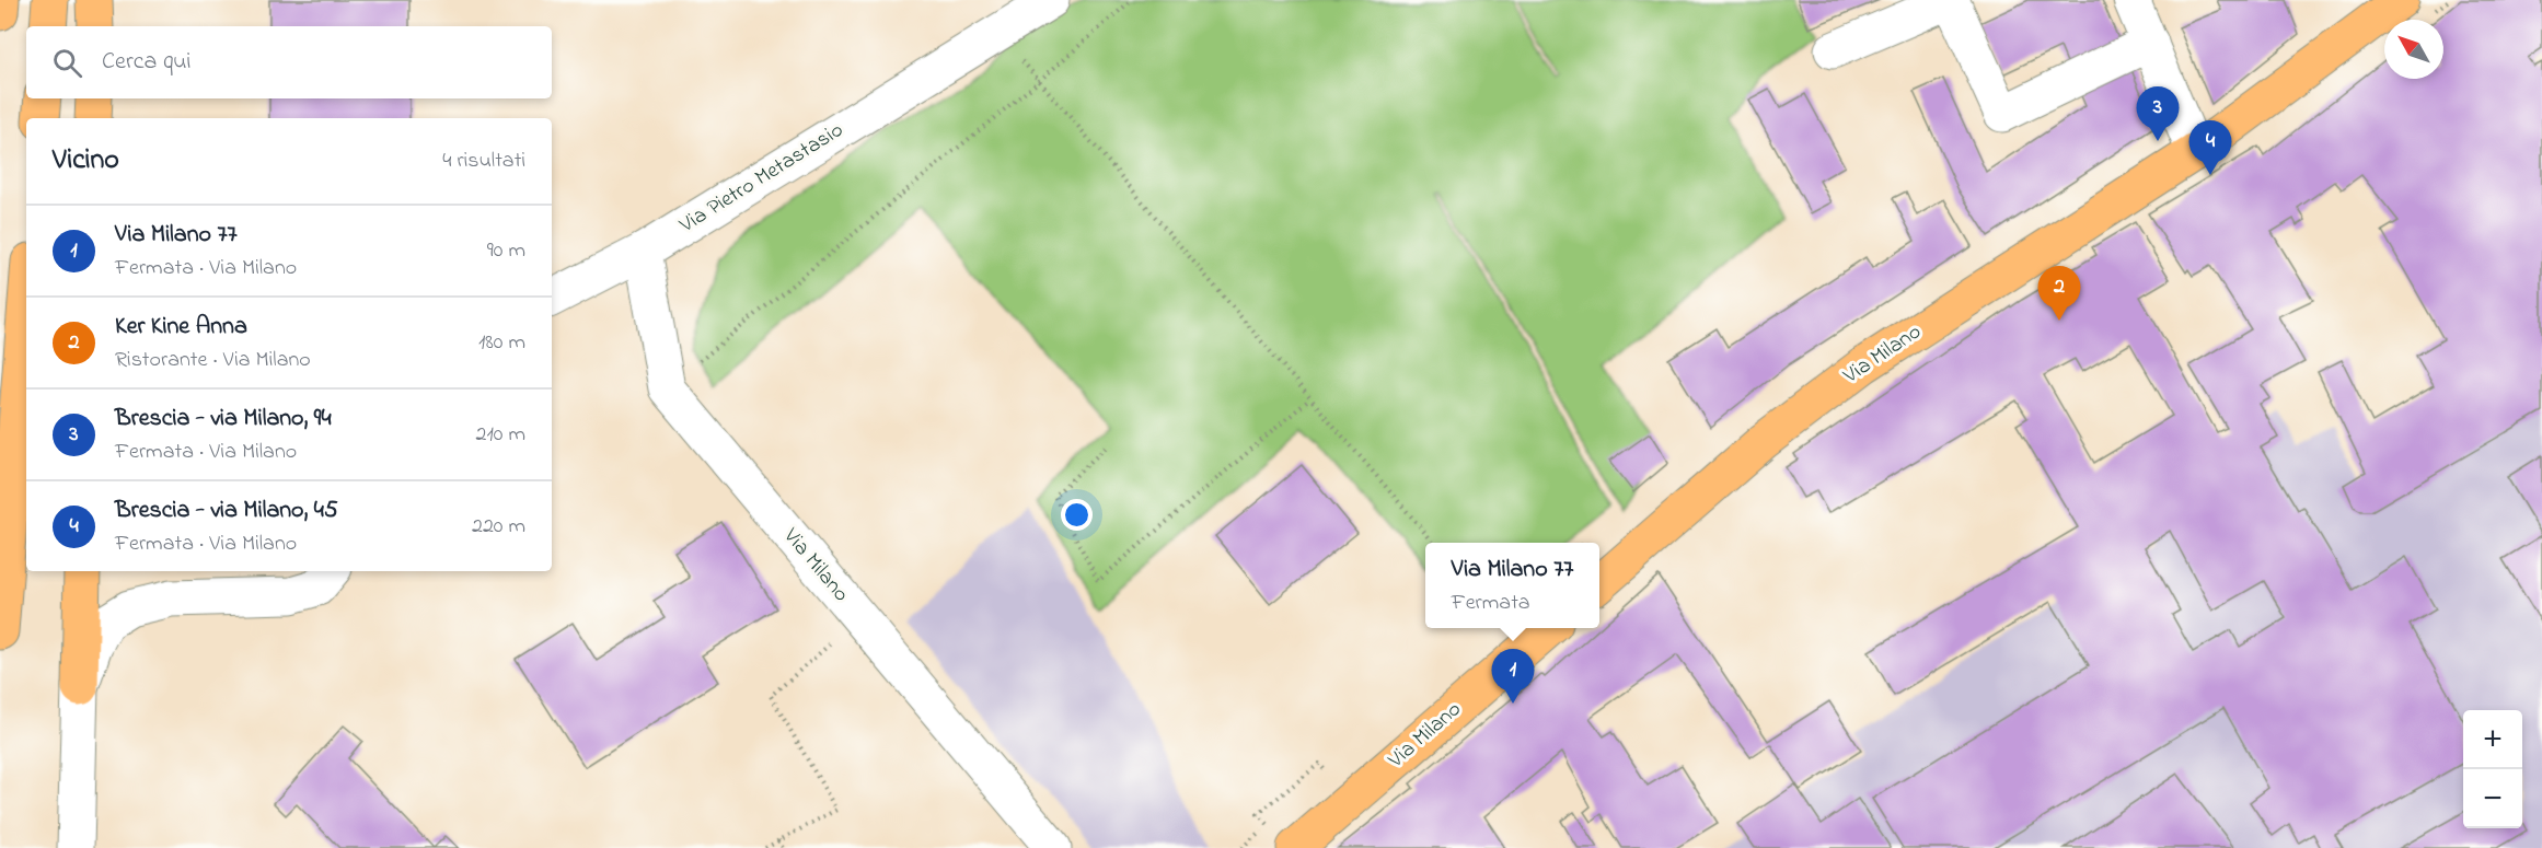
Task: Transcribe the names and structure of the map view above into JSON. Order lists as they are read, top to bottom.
{
  "streets": {
    "main road": ["Via Milano"],
    "street": ["Via Pietro Metastasio"]
  },
  "crossings": [
    ["Via Pietro Metastasio", "Via Milano"]
  ],
  "north": "top left",
  "page": {
    "search": "Cerca qui",
    "pins": [
      "3",
      "4",
      "2",
      "1"
    ],
    "heading": ["Vicino", "4 risultati"],
    "list": [
      {
        "mark": "1",
        "name": "Via Milano 77",
        "note": "Fermata · Via Milano",
        "value": "90 m"
      },
      {
        "mark": "2",
        "name": "Ker Kine Anna",
        "note": "Ristorante · Via Milano",
        "value": "180 m"
      },
      {
        "mark": "3",
        "name": "Brescia - via Milano, 94",
        "note": "Fermata · Via Milano",
        "value": "210 m"
      },
      {
        "mark": "4",
        "name": "Brescia - via Milano, 45",
        "note": "Fermata · Via Milano",
        "value": "220 m"
      }
    ],
    "popup": ["Via Milano 77", "Fermata"],
    "map_buttons": ["+", "−"]
  }
}
